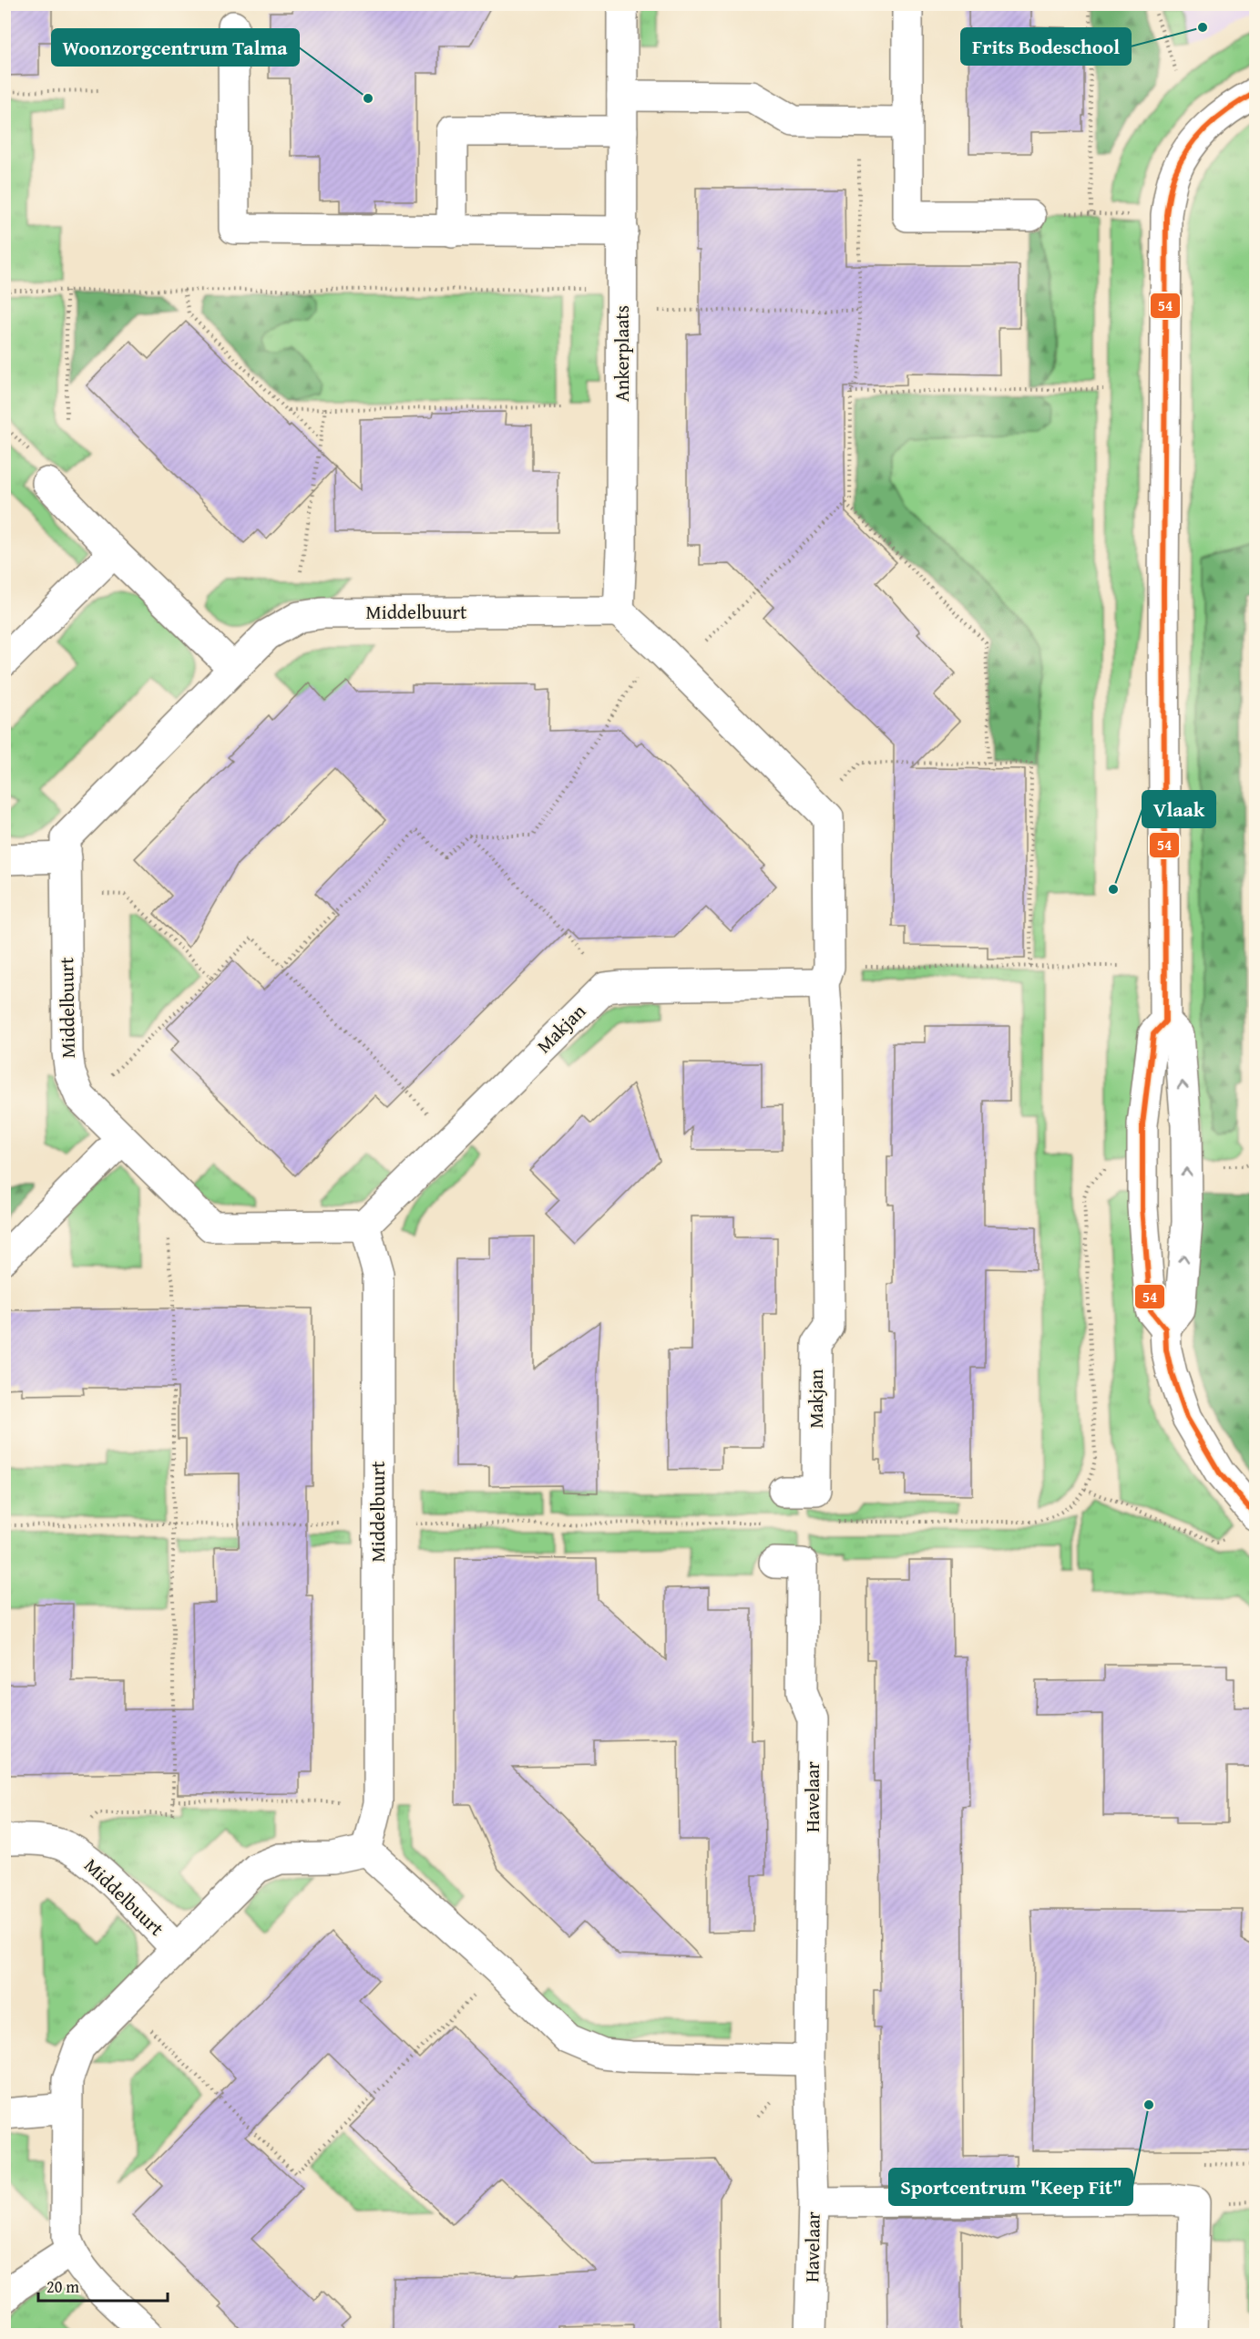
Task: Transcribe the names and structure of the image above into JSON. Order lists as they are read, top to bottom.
{
  "streets": {
    "street": [
      "Ankerplaats",
      "Middelbuurt",
      "Makjan",
      "Havelaar"
    ]
  },
  "crossings": [
    ["Ankerplaats", "Middelbuurt"],
    ["Ankerplaats", "Makjan"],
    ["Middelbuurt", "Makjan"]
  ],
  "places": [
    "Frits Bodeschool",
    "Woonzorgcentrum Talma",
    "Vlaak",
    "Sportcentrum \"Keep Fit\""
  ],
  "lines": ["transit line 54"],
  "scale_bar": "20 m"
}
